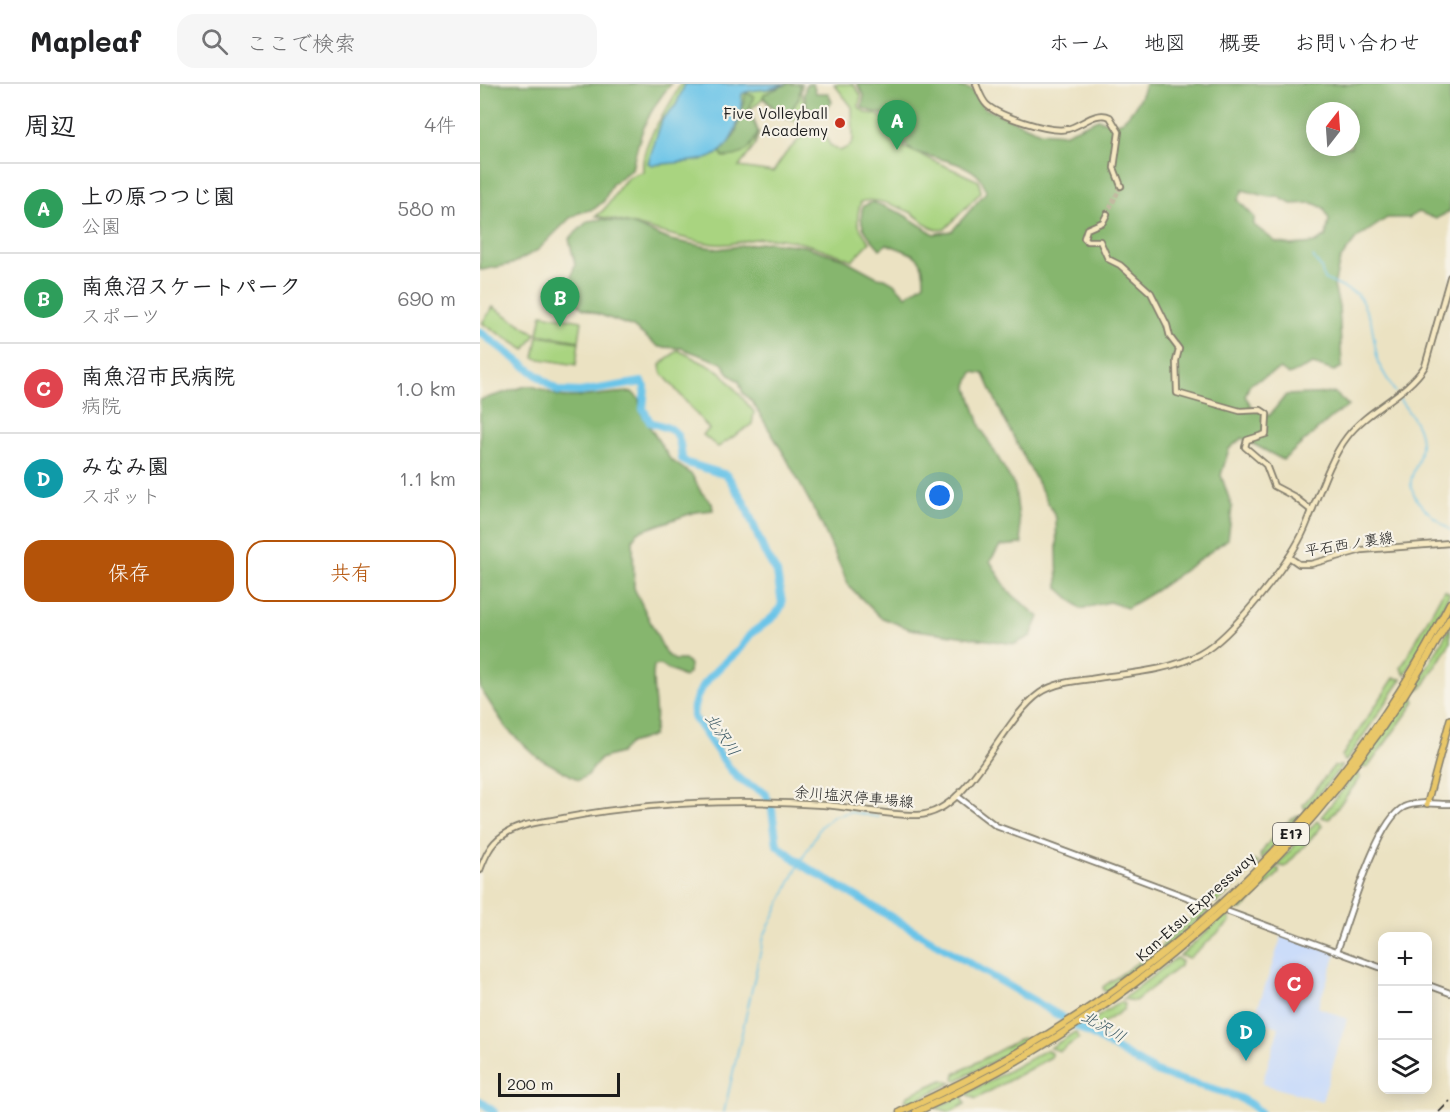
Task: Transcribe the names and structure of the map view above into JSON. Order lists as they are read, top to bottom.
{
  "streets": {
    "highway": ["E17", "Kan-Etsu Expressway"],
    "main road": ["平石西ノ裏線", "余川塩沢停車場線"]
  },
  "crossings": [
    ["平石西ノ裏線", "余川塩沢停車場線"]
  ],
  "water": ["北沢川"],
  "places": ["Five Volleyball Academy"],
  "scale_bar": "200 m",
  "north": "top",
  "page": {
    "header": "Mapleaf",
    "search": "ここで検索",
    "nav": [
      "ホーム",
      "地図",
      "概要",
      "お問い合わせ"
    ],
    "heading": ["周辺", "4件"],
    "pins": [
      "A",
      "B",
      "C",
      "D"
    ],
    "list": [
      {
        "mark": "A",
        "name": "上の原つつじ園",
        "note": "公園",
        "value": "580 m"
      },
      {
        "mark": "B",
        "name": "南魚沼スケートパーク",
        "note": "スポーツ",
        "value": "690 m"
      },
      {
        "mark": "C",
        "name": "南魚沼市民病院",
        "note": "病院",
        "value": "1.0 km"
      },
      {
        "mark": "D",
        "name": "みなみ園",
        "note": "スポット",
        "value": "1.1 km"
      }
    ],
    "buttons": ["保存", "共有"],
    "map_buttons": ["+", "−"],
    "scale": "200 m"
  }
}
